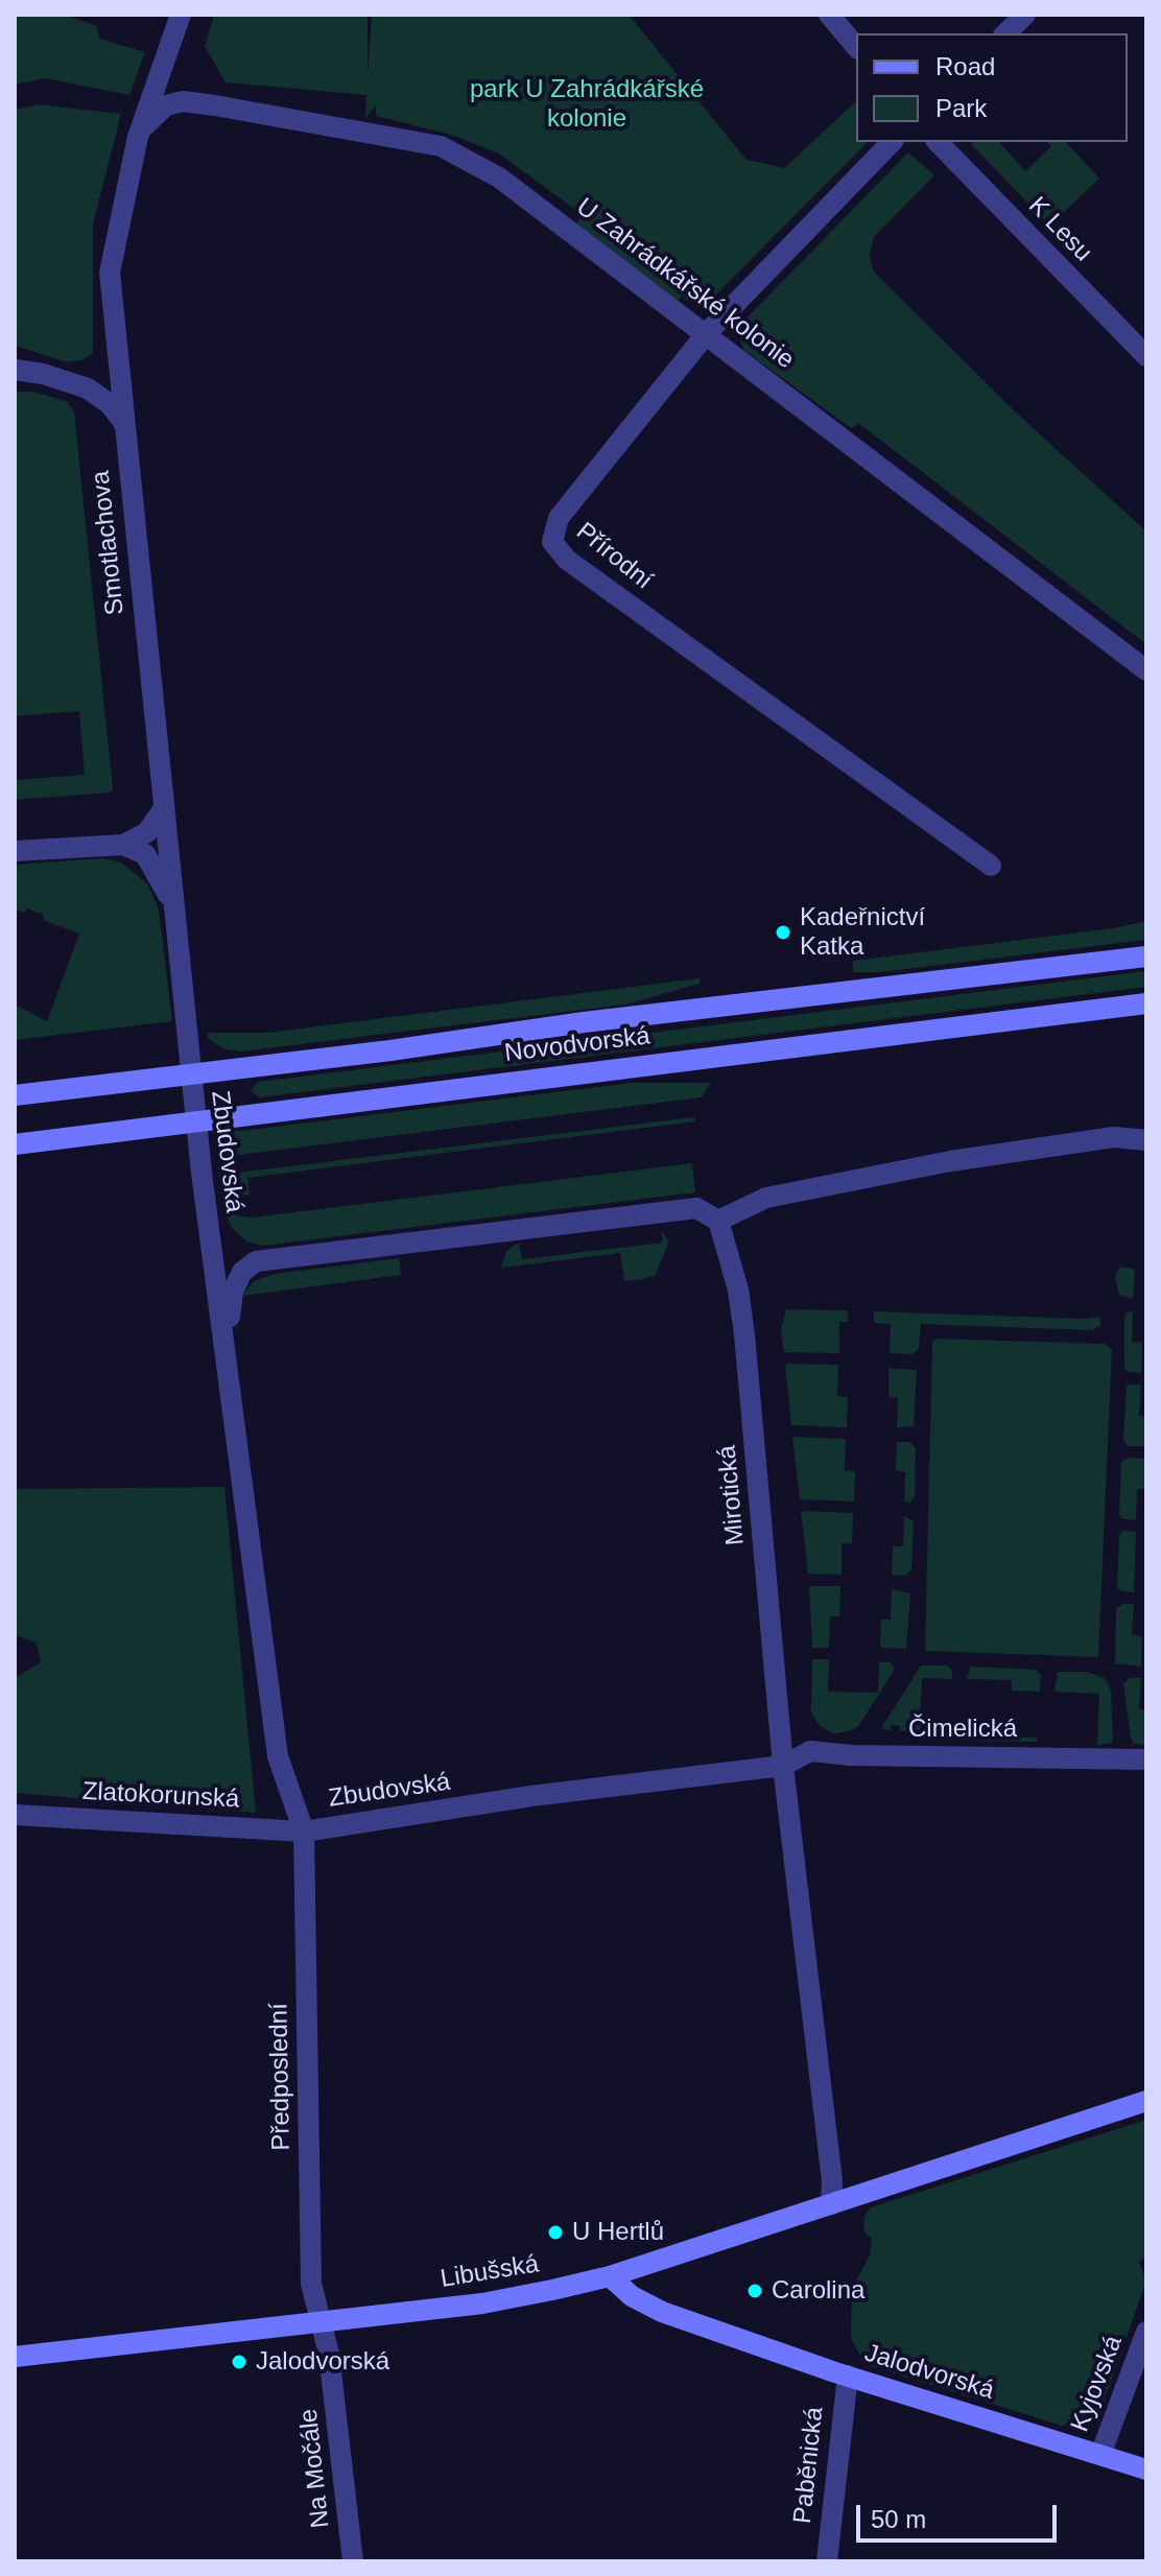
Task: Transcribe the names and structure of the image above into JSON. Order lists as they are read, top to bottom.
{
  "streets": {
    "main road": ["Novodvorská", "Libušská", "Jalodvorská"],
    "street": [
      "K Lesu",
      "U Zahrádkářské kolonie",
      "Smotlachova",
      "Přírodní",
      "Zbudovská",
      "Mirotická",
      "Čimelická",
      "Zlatokorunská",
      "Předposlední",
      "Kyjovská",
      "Paběnická",
      "Na Močále"
    ]
  },
  "crossings": [
    ["U Zahrádkářské kolonie", "Smotlachova"],
    ["U Zahrádkářské kolonie", "Přírodní"],
    ["Smotlachova", "Novodvorská"],
    ["Smotlachova", "Zbudovská"],
    ["Novodvorská", "Zbudovská"],
    ["Zbudovská", "Mirotická"],
    ["Zbudovská", "Čimelická"],
    ["Zbudovská", "Zlatokorunská"],
    ["Zbudovská", "Předposlední"],
    ["Mirotická", "Čimelická"],
    ["Mirotická", "Libušská"],
    ["Zlatokorunská", "Předposlední"],
    ["Předposlední", "Libušská"],
    ["Předposlední", "Na Močále"],
    ["Libušská", "Jalodvorská"],
    ["Libušská", "Na Močále"],
    ["Jalodvorská", "Kyjovská"],
    ["Jalodvorská", "Paběnická"]
  ],
  "parks": ["park U Zahrádkářské kolonie"],
  "places": [
    "Kadeřnictví Katka",
    "U Hertlů",
    "Carolina",
    "Jalodvorská"
  ],
  "legend": ["Road", "Park"],
  "scale_bar": "50 m"
}
